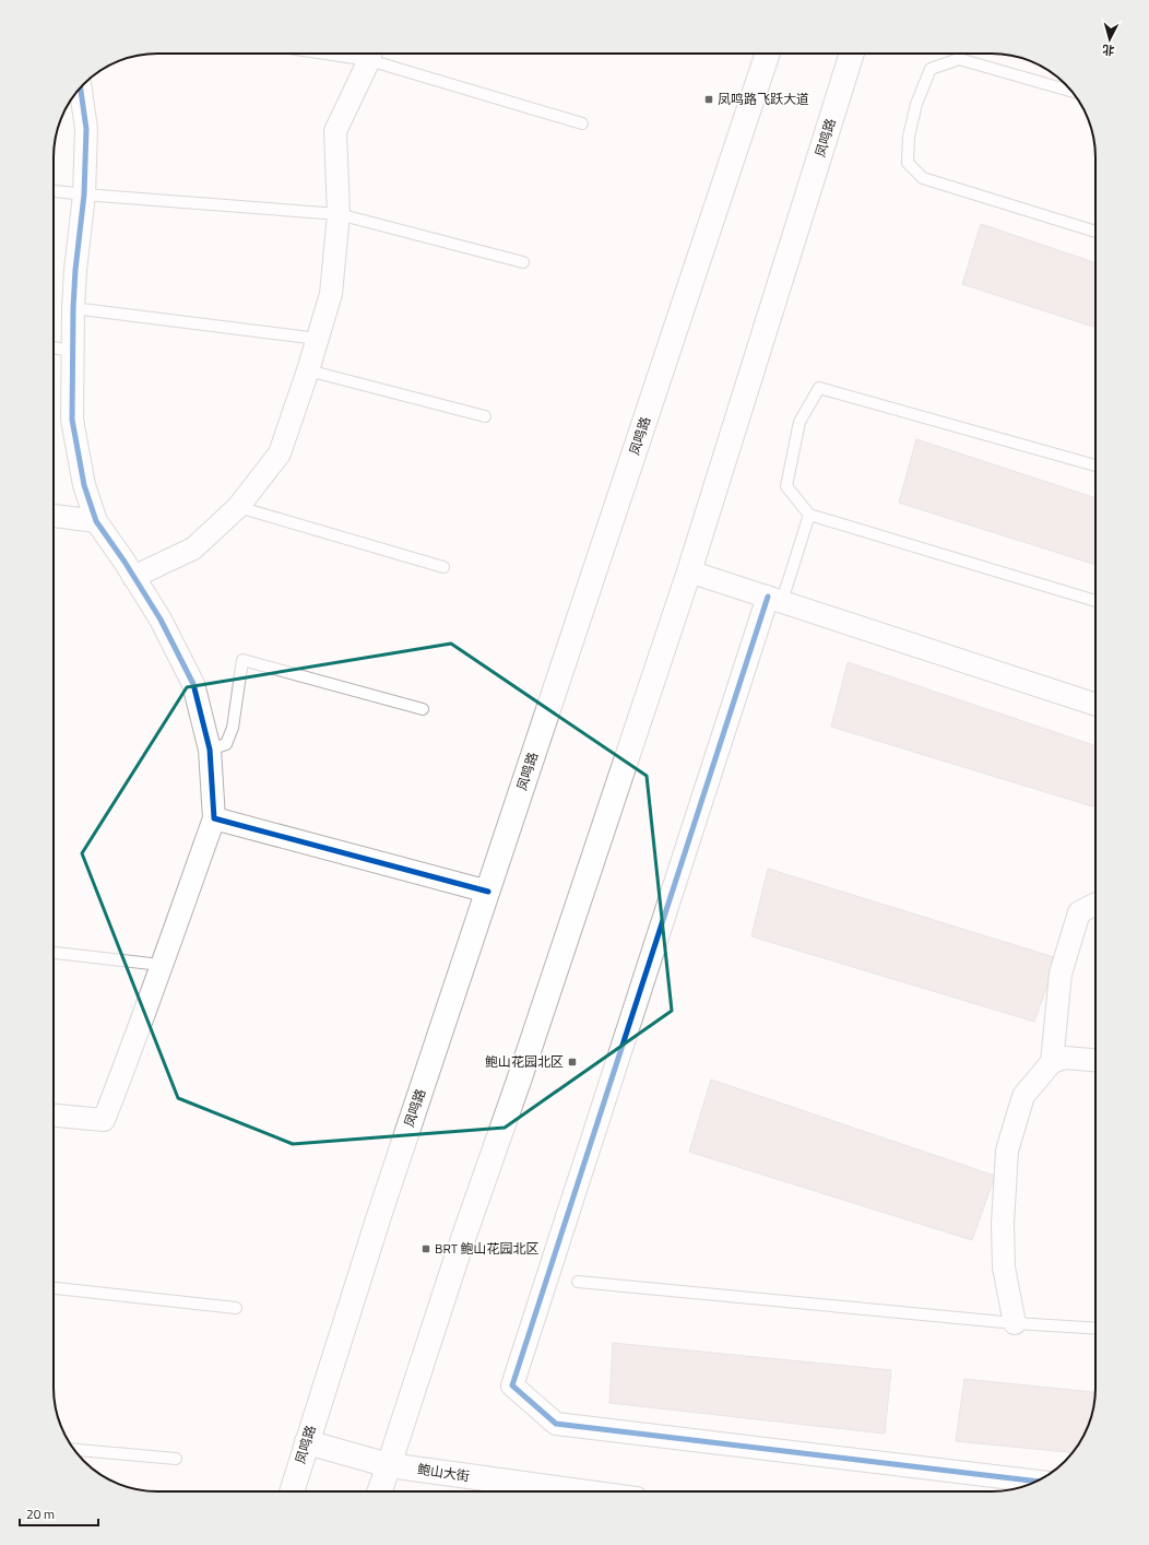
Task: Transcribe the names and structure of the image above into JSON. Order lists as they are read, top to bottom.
{
  "streets": {
    "main road": ["凤鸣路", "鲍山大街"]
  },
  "crossings": [
    ["凤鸣路", "鲍山大街"]
  ],
  "places": {
    "transit": ["凤鸣路飞跃大道", "鲍山花园北区", "BRT 鲍山花园北区"]
  },
  "scale_bar": "20 m",
  "north": "bottom"
}
